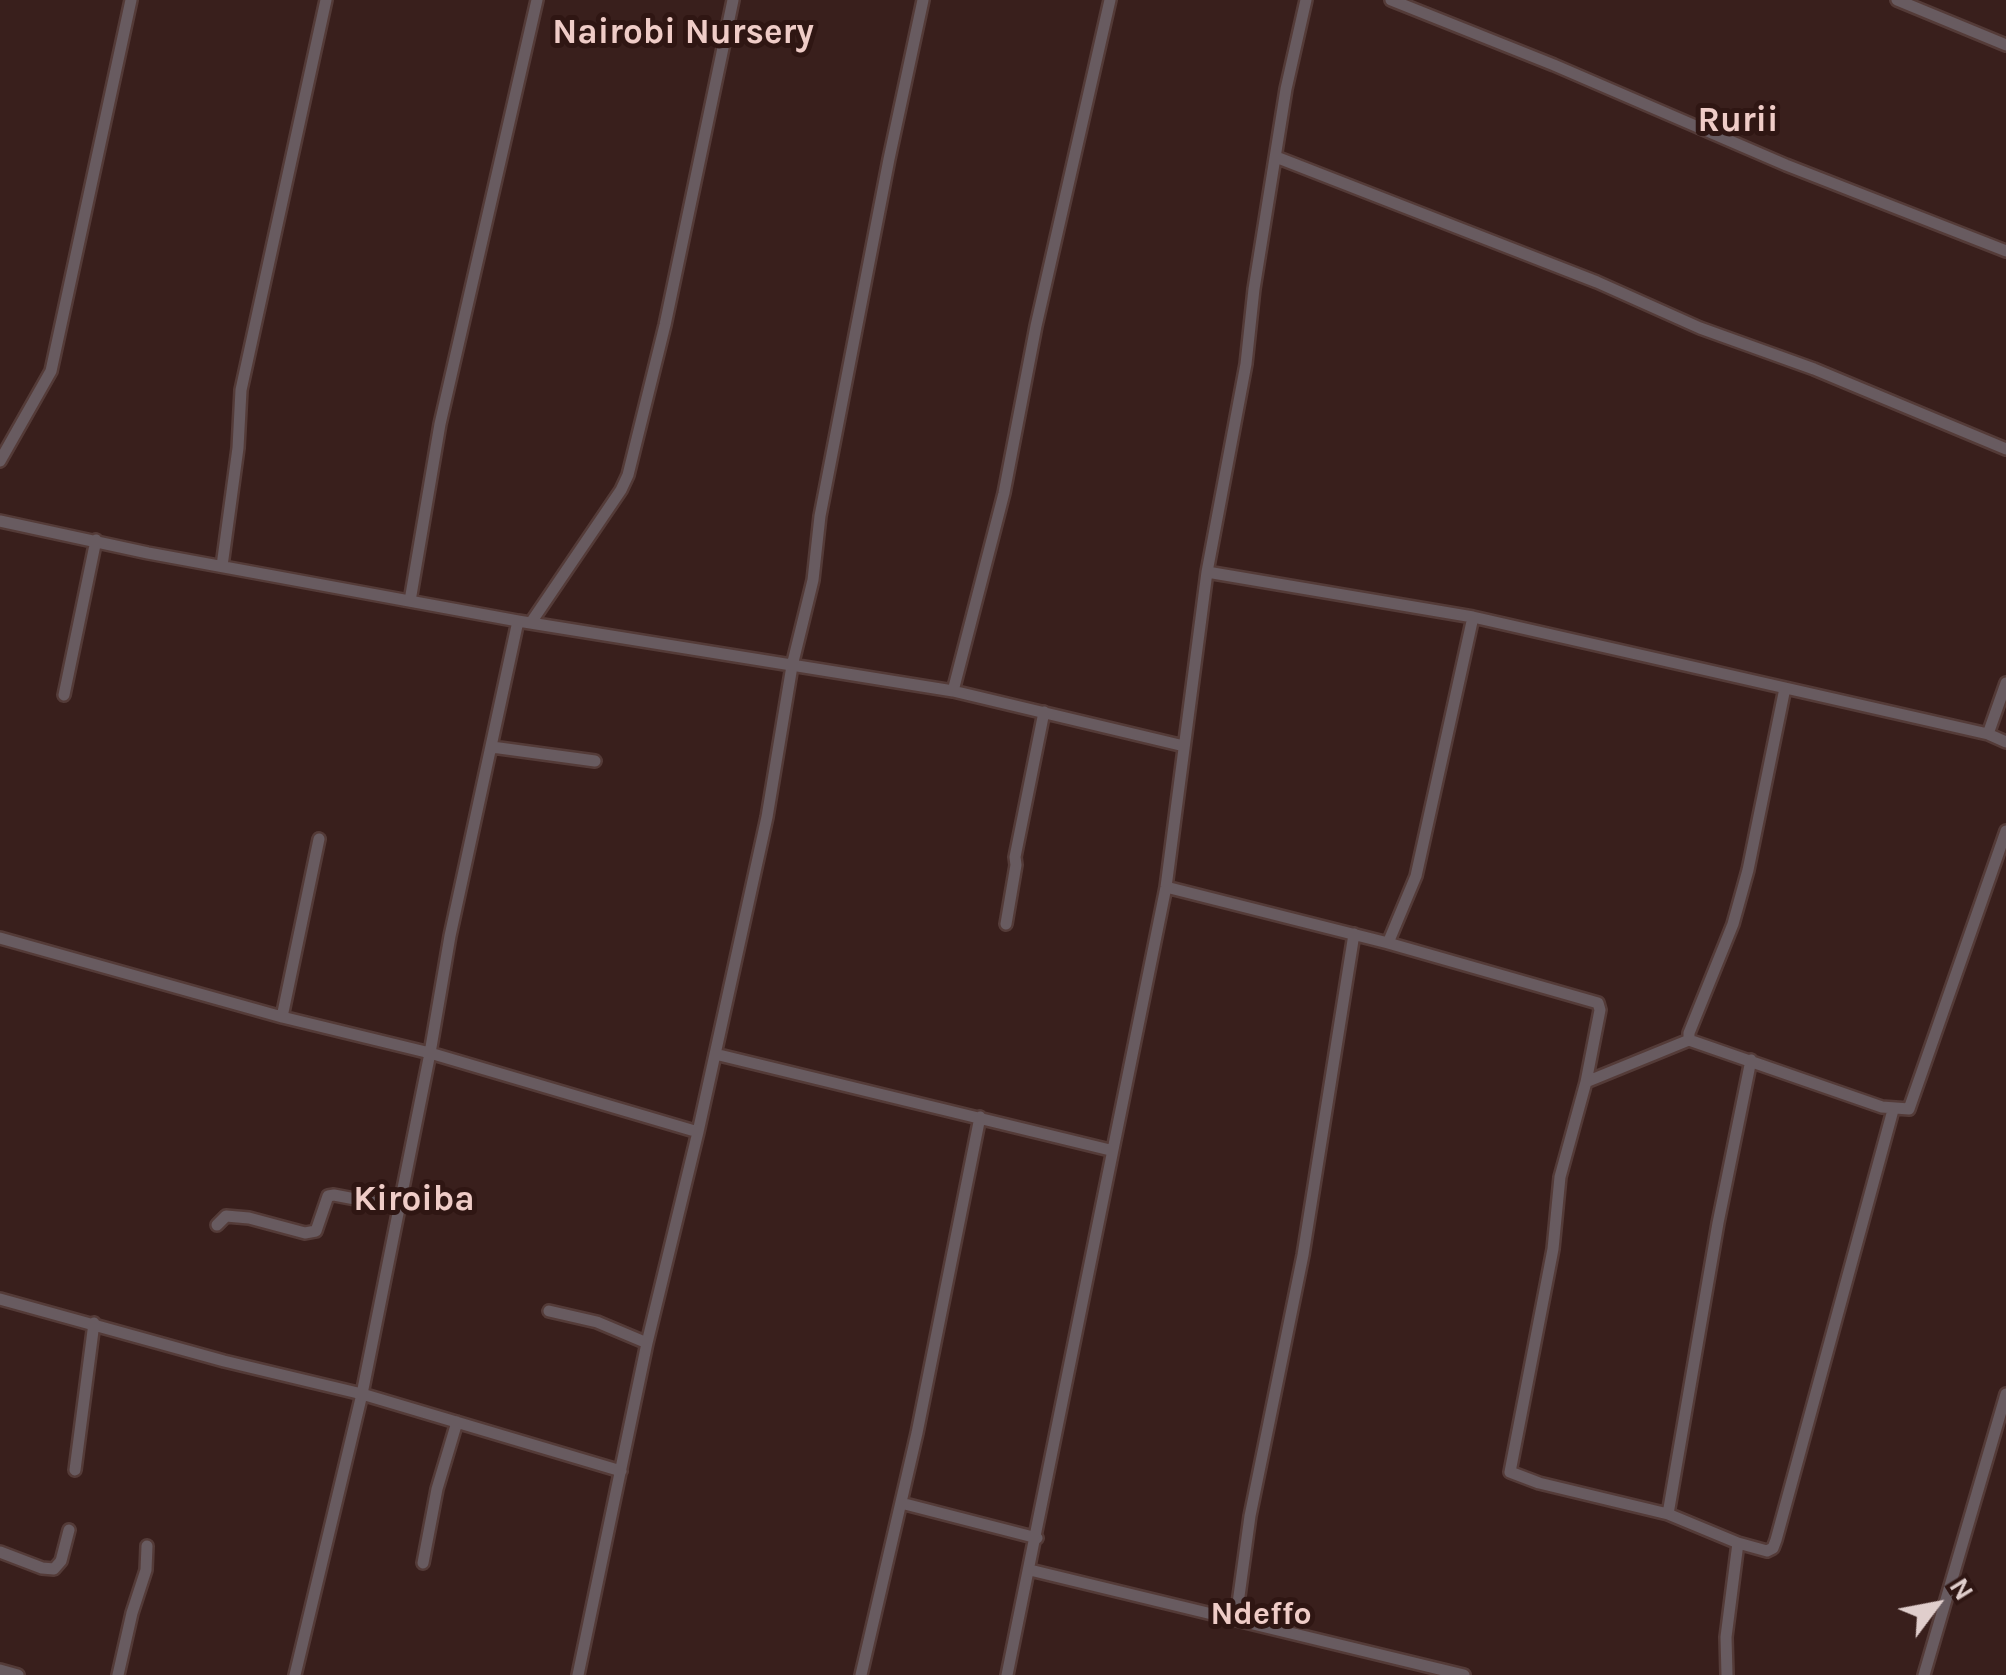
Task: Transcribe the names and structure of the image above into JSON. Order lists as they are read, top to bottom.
{
  "districts": [
    "Nairobi Nursery",
    "Rurii",
    "Kiroiba",
    "Ndeffo"
  ],
  "north": "top right"
}
